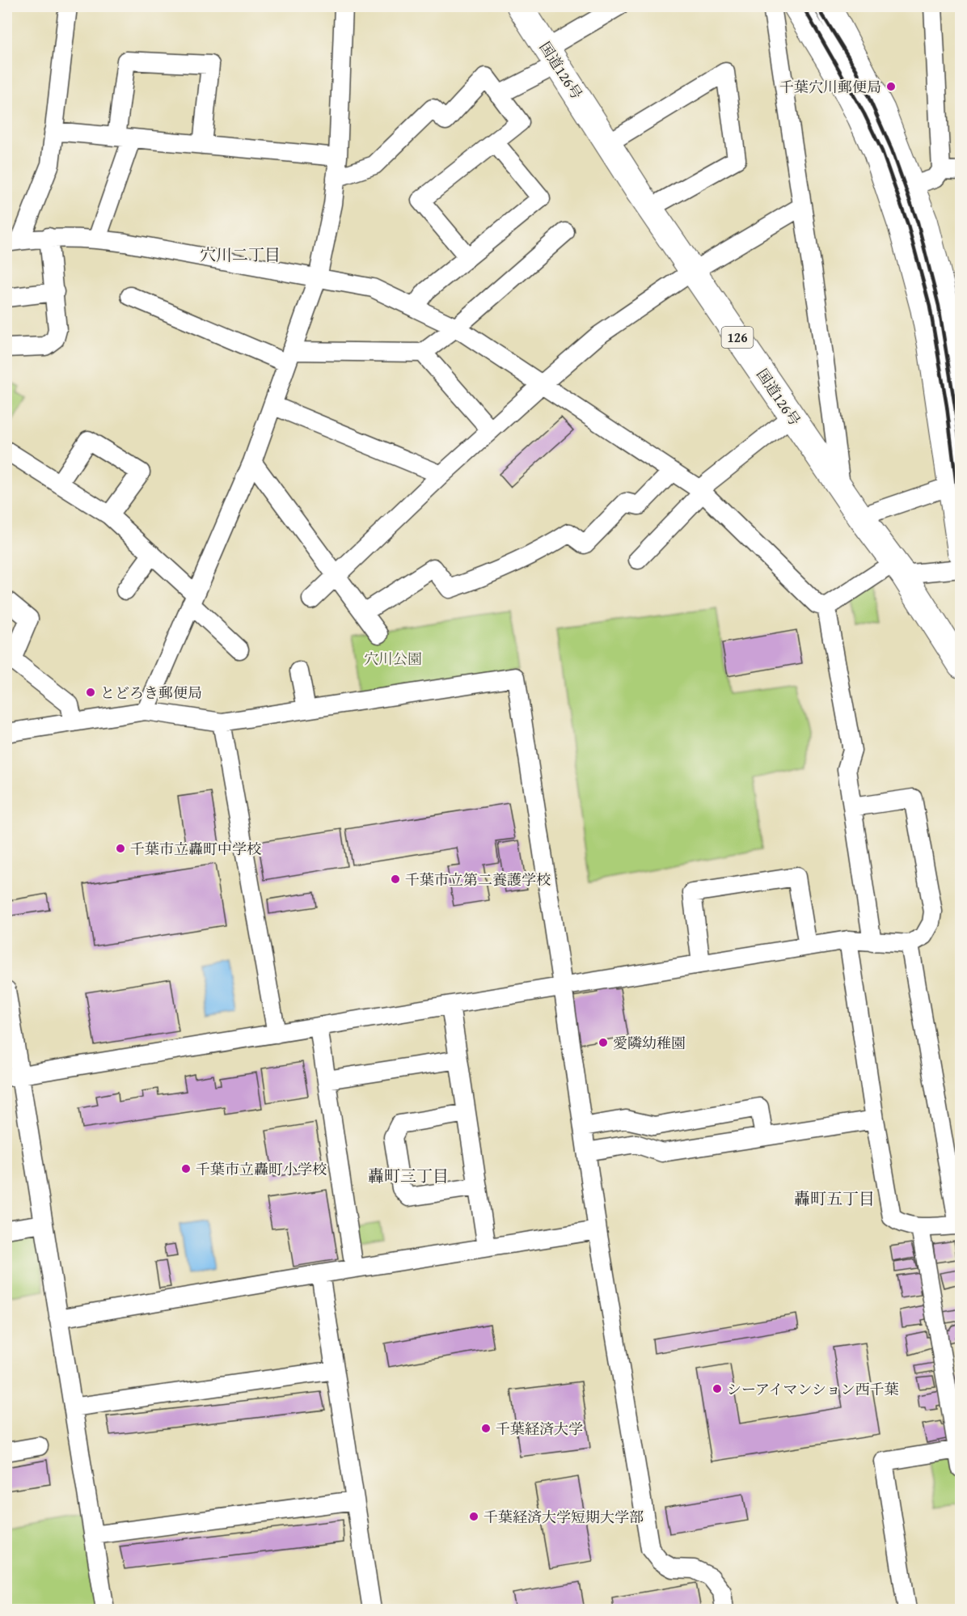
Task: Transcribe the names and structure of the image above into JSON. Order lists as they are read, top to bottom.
{
  "streets": {
    "highway": ["国道126号", "126"]
  },
  "districts": ["穴川二丁目", "轟町三丁目", "轟町五丁目"],
  "parks": ["穴川公園"],
  "places": [
    "千葉穴川郵便局",
    "とどろき郵便局",
    "千葉市立轟町中学校",
    "千葉市立第二養護学校",
    "愛隣幼稚園",
    "千葉市立轟町小学校",
    "シーアイマンション西千葉",
    "千葉経済大学",
    "千葉経済大学短期大学部"
  ]
}
